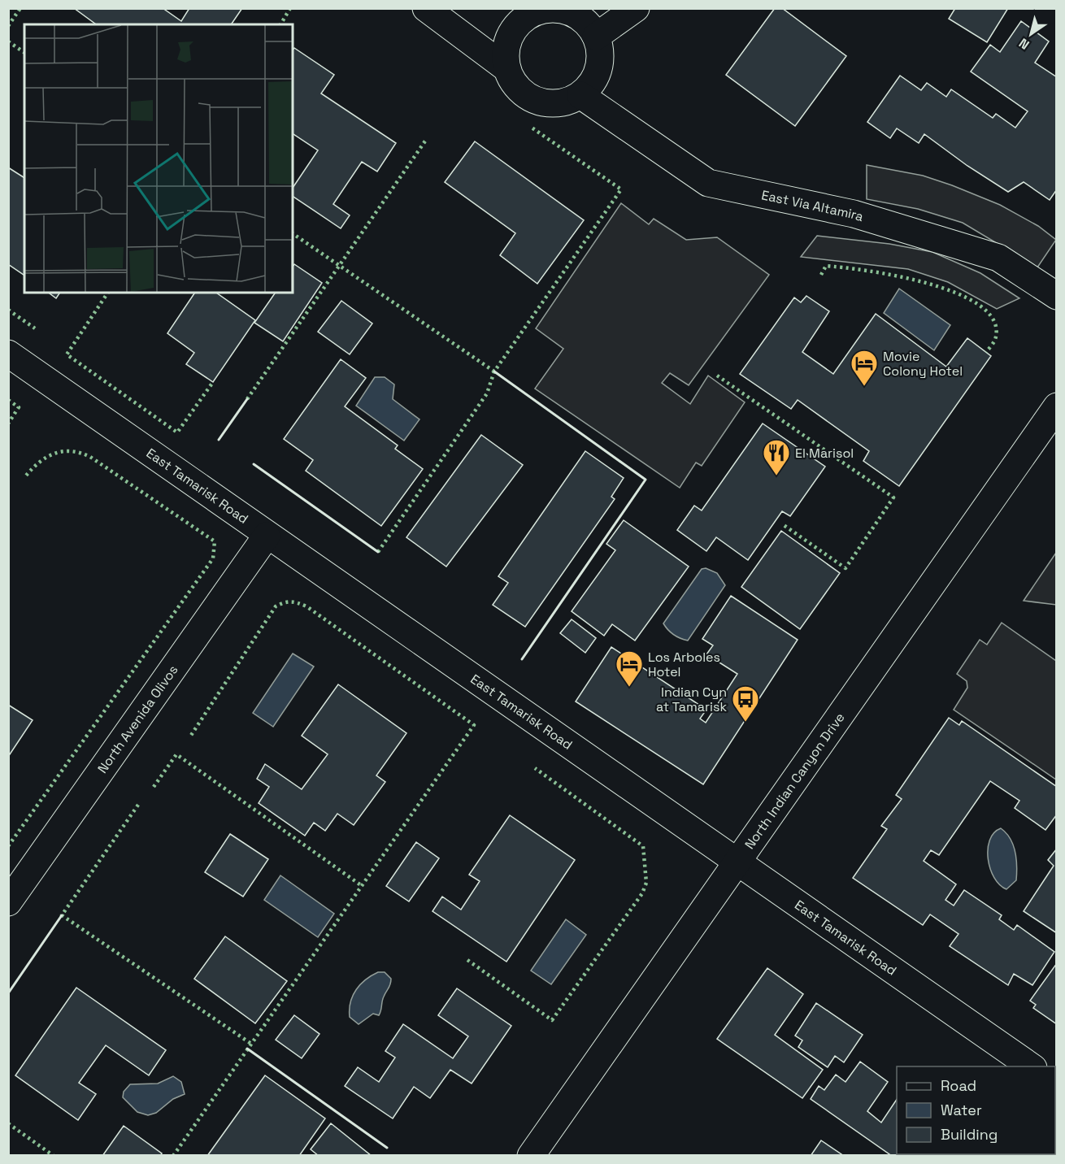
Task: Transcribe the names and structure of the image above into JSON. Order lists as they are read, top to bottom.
{
  "streets": {
    "street": [
      "East Via Altamira",
      "East Tamarisk Road",
      "North Avenida Olivos",
      "North Indian Canyon Drive"
    ]
  },
  "crossings": [
    ["East Tamarisk Road", "North Avenida Olivos"],
    ["East Tamarisk Road", "North Indian Canyon Drive"]
  ],
  "places": {
    "hotel": ["Movie Colony Hotel", "Los Arboles Hotel"],
    "restaurant": ["El Marisol"],
    "bus stop": ["Indian Cyn at Tamarisk"]
  },
  "legend": ["Road", "Water", "Building"],
  "north": "bottom left"
}
